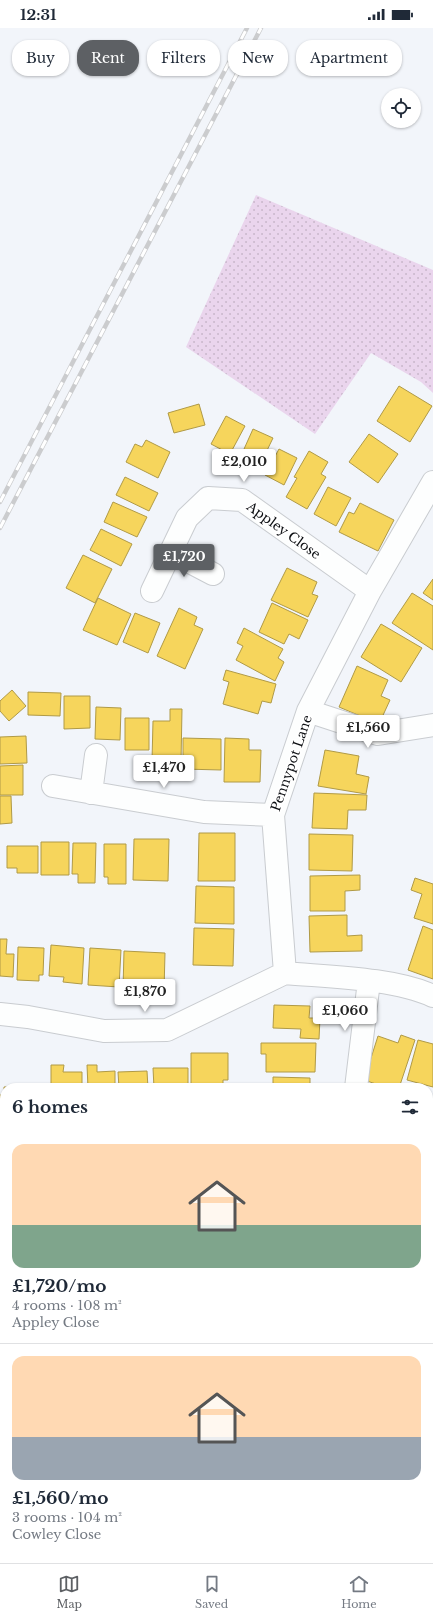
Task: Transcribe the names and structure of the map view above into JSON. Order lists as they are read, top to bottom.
{
  "streets": {
    "street": ["Appley Close", "Pennypot Lane"]
  },
  "crossings": [
    ["Appley Close", "Pennypot Lane"]
  ],
  "page": {
    "status": "12:31",
    "chip": [
      "Buy",
      "Rent",
      "Filters",
      "New",
      "Apartment"
    ],
    "price": [
      "£2,010",
      "£1,720",
      "£1,560",
      "£1,470",
      "£1,870",
      "£1,060"
    ],
    "heading": "6 homes",
    "list": [
      {
        "name": "£1,720/mo",
        "note": "4 rooms · 108 m² · Appley Close"
      },
      {
        "name": "£1,560/mo",
        "note": "3 rooms · 104 m² · Cowley Close"
      }
    ],
    "tabs": ["Map", "Saved", "Home"]
  }
}
